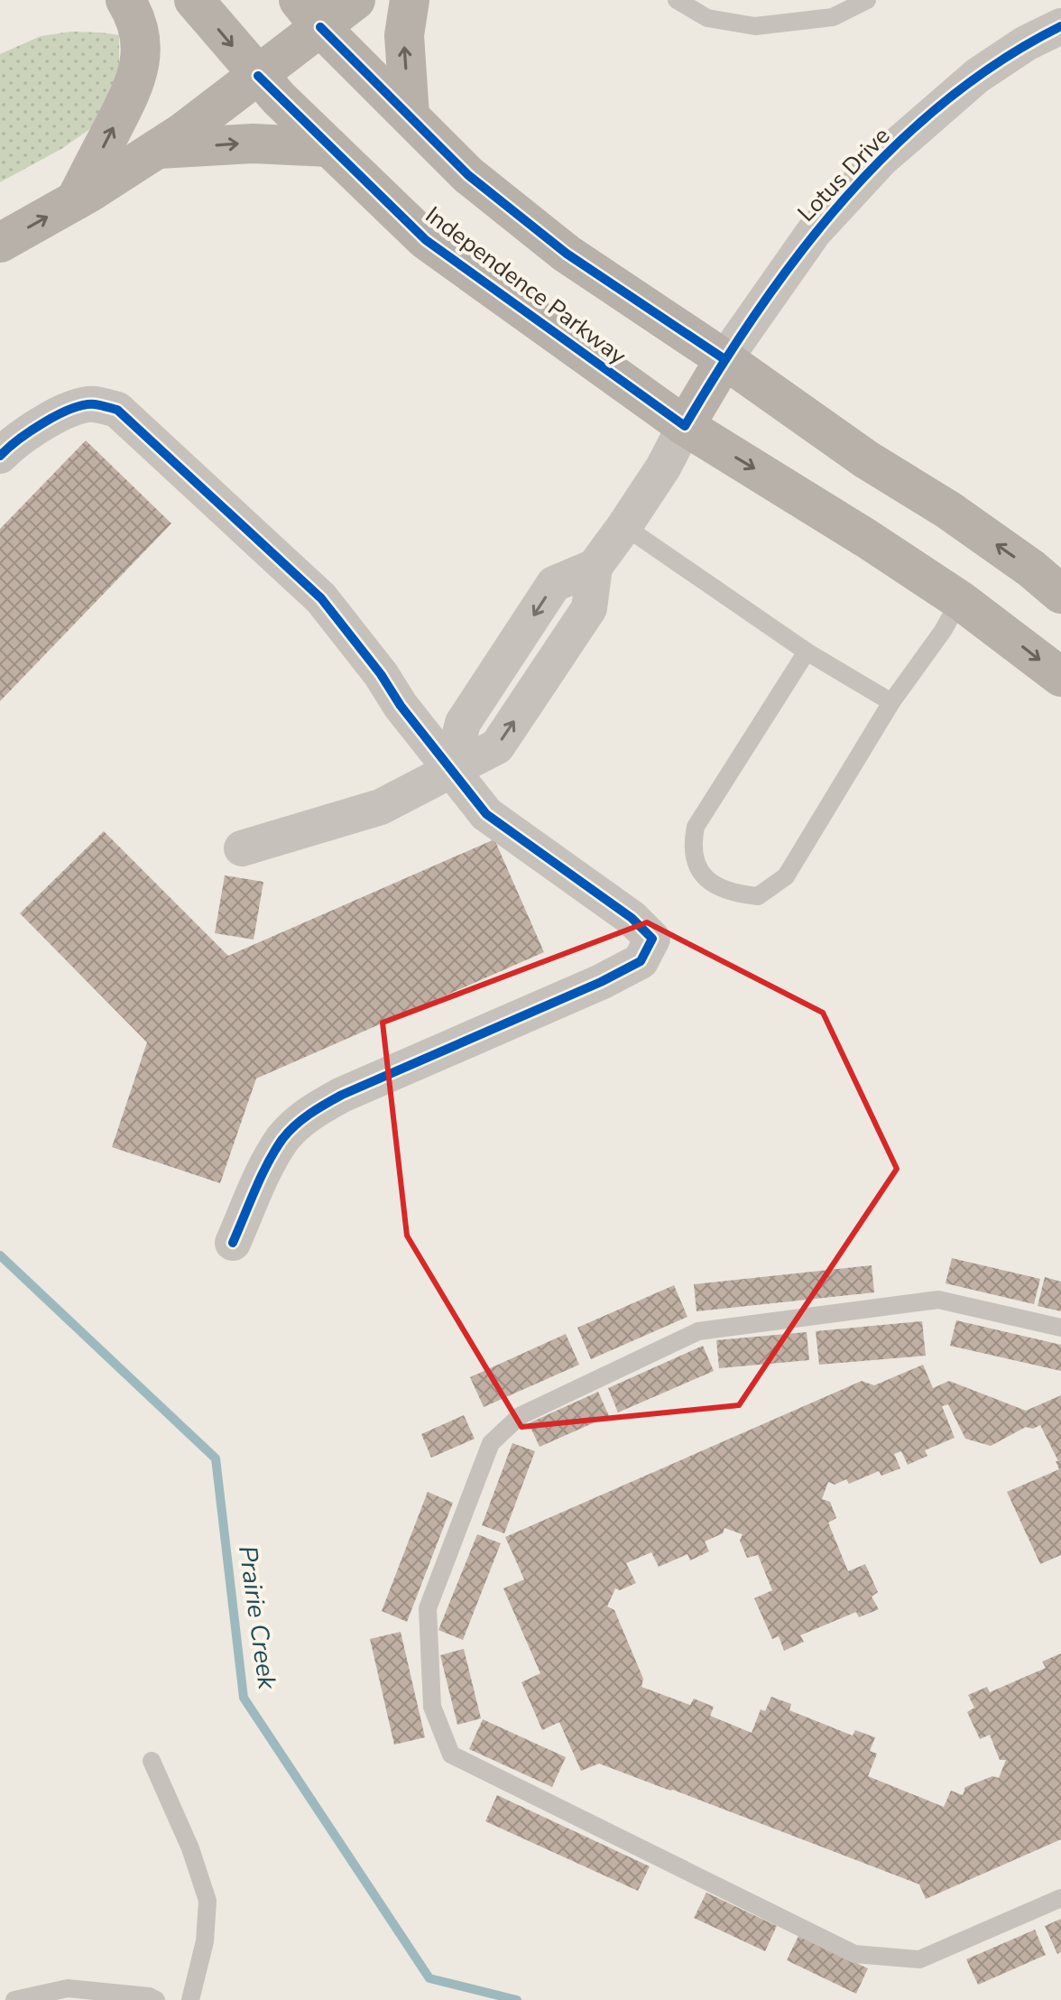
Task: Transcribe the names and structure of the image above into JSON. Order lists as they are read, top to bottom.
{
  "streets": {
    "main road": ["Independence Parkway"],
    "street": ["Lotus Drive"]
  },
  "water": ["Prairie Creek"]
}
